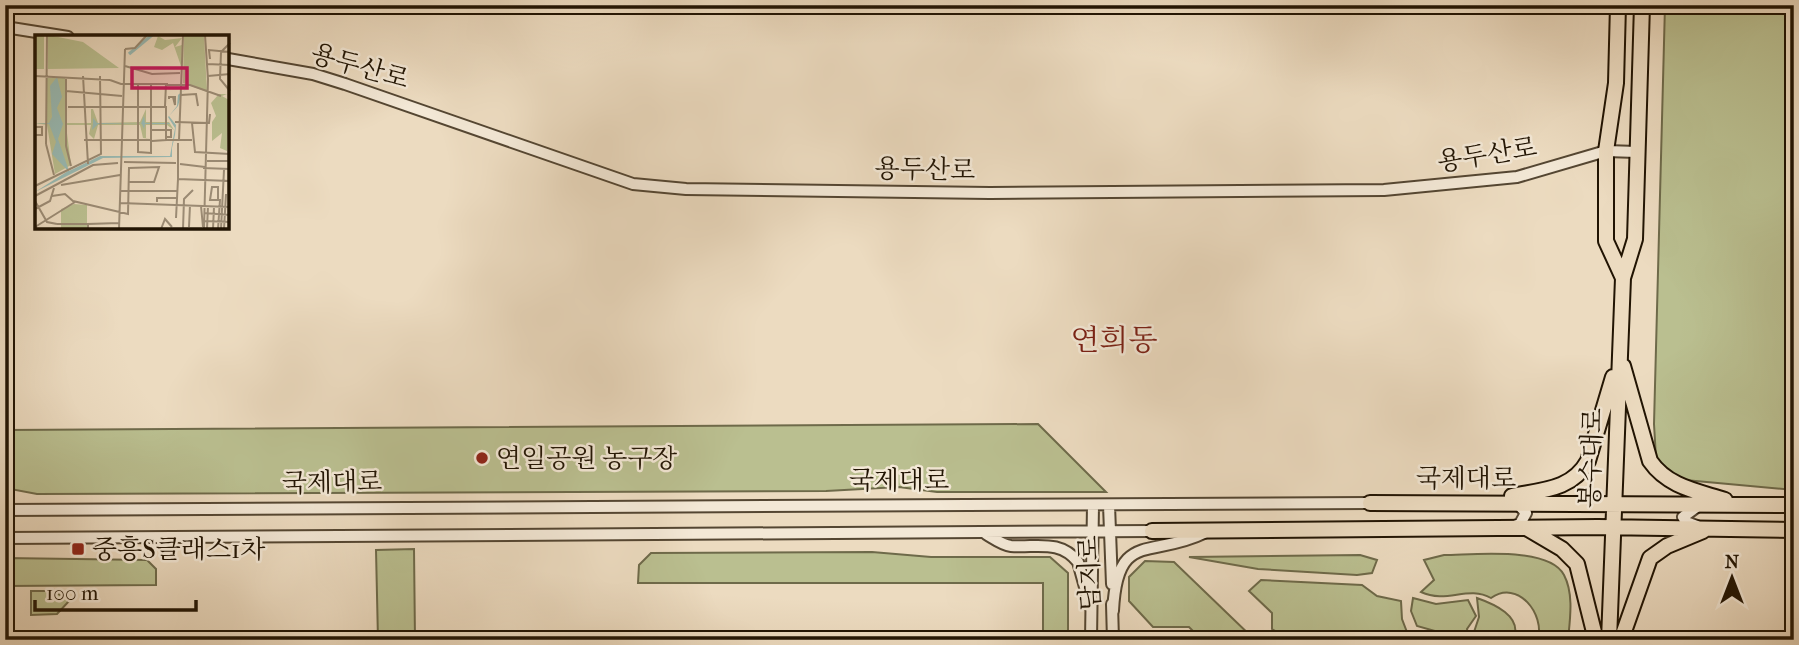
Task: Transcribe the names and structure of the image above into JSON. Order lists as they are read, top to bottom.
{
  "streets": {
    "main road": ["봉수대로", "국제대로"],
    "street": ["용두산로", "담지로"]
  },
  "crossings": [
    ["용두산로", "봉수대로"],
    ["봉수대로", "국제대로"],
    ["국제대로", "담지로"]
  ],
  "districts": ["연희동"],
  "places": {
    "other": ["연일공원 농구장"],
    "transit": ["중흥S클래스1차"]
  },
  "scale_bar": "100 m",
  "north": "top"
}
